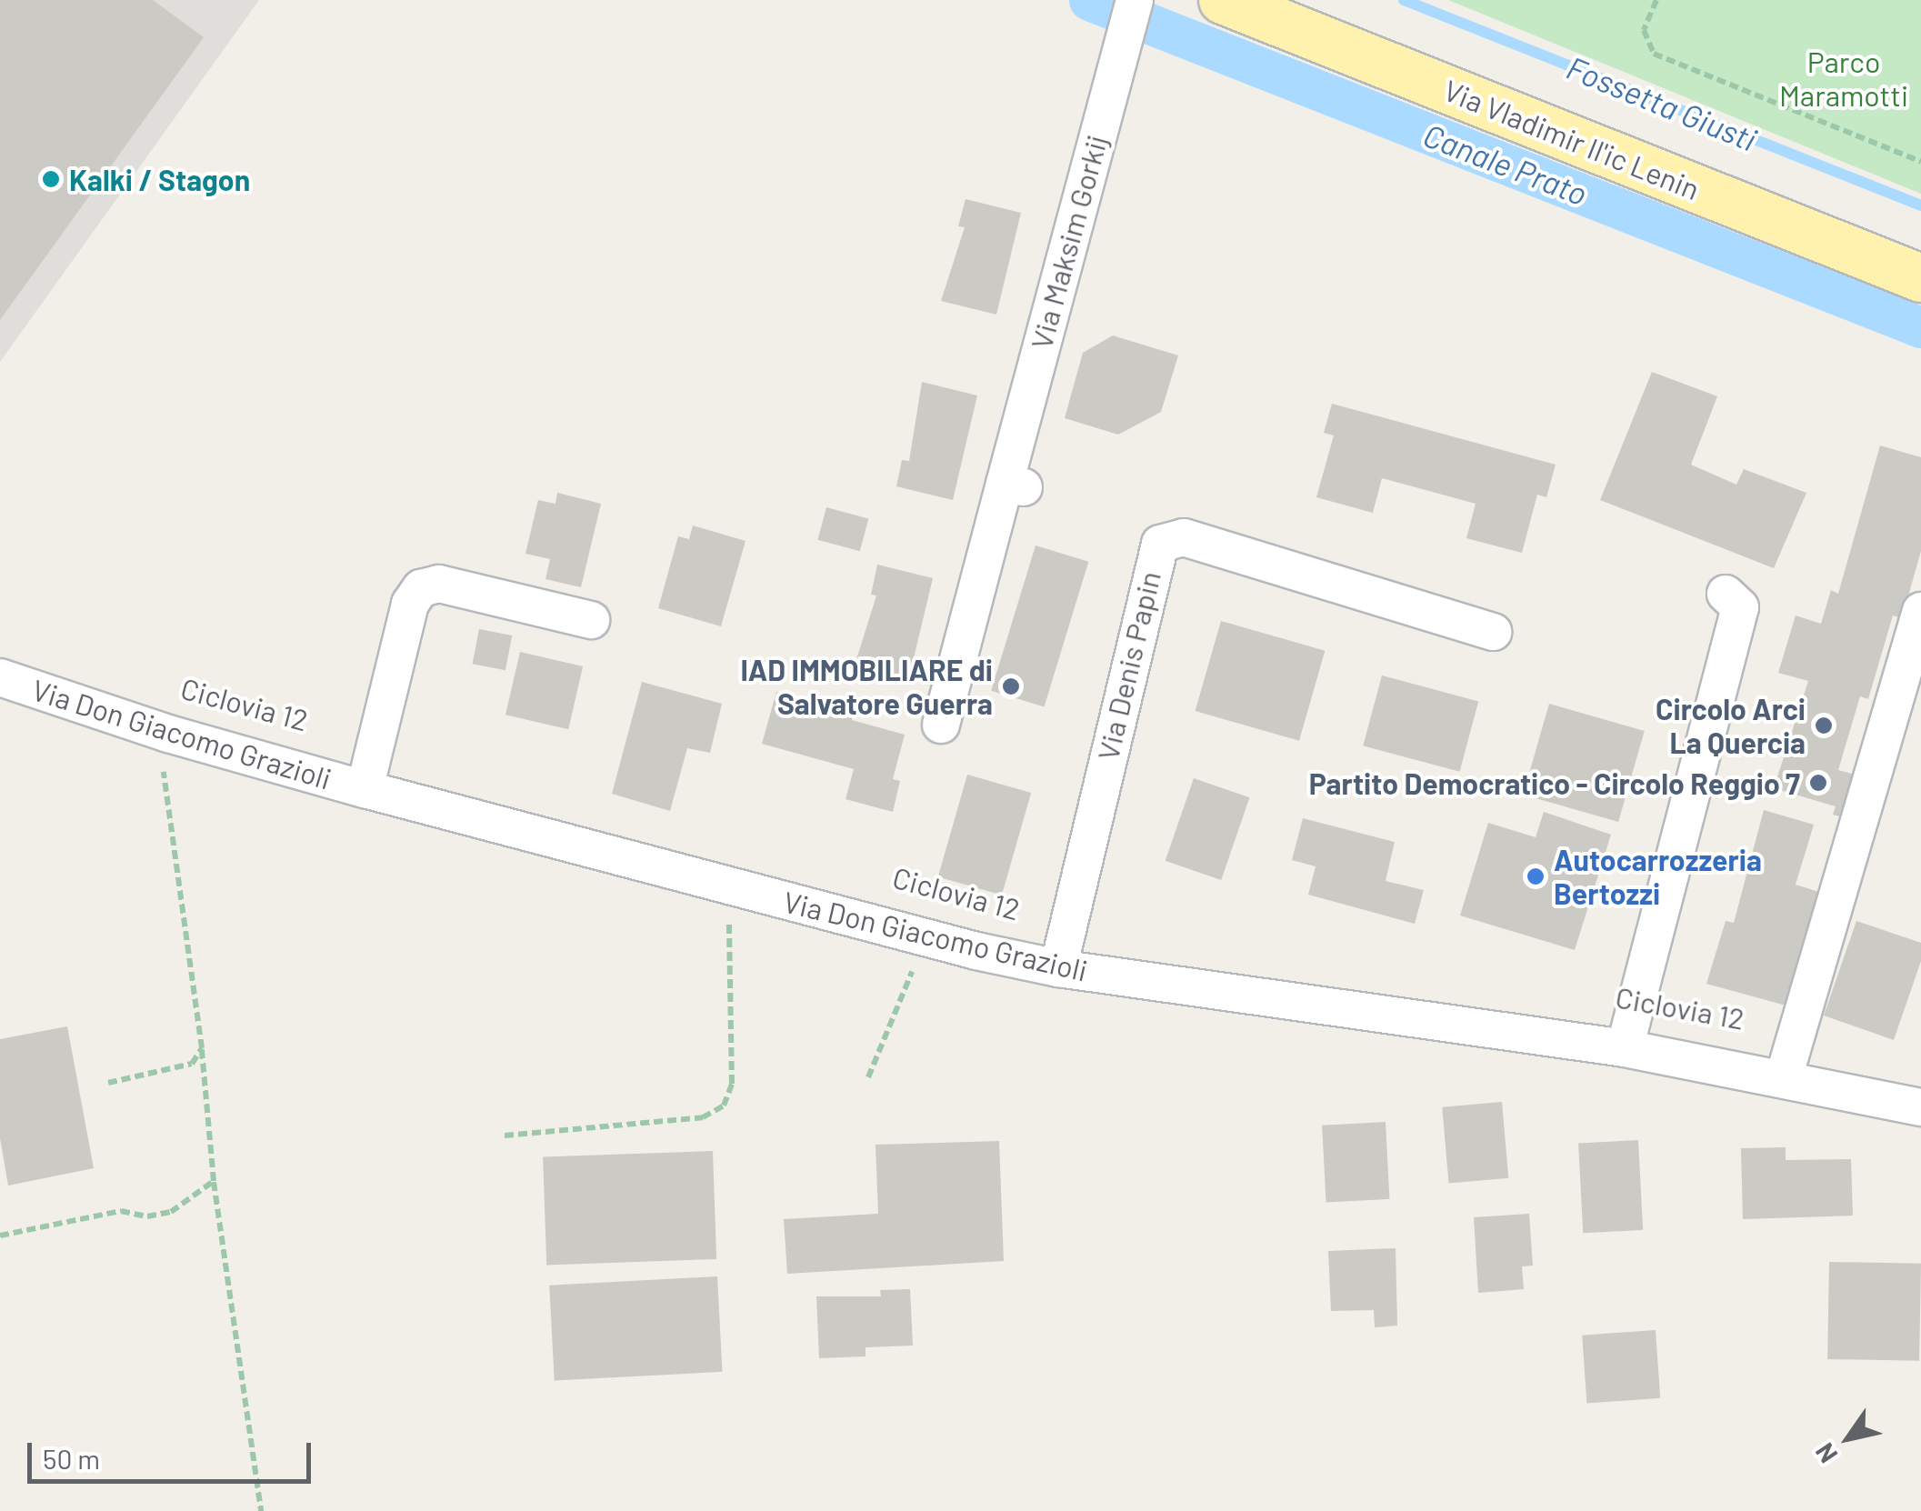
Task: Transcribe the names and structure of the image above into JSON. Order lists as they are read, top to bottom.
{
  "streets": {
    "main road": ["Via Vladimir Il'ic Lenin"],
    "street": ["Via Maksim Gorkij", "Via Denis Papin", "Via Don Giacomo Grazioli"]
  },
  "crossings": [
    ["Via Denis Papin", "Via Don Giacomo Grazioli"]
  ],
  "water": ["Fossetta Giusti", "Canale Prato"],
  "parks": ["Parco Maramotti"],
  "places": [
    "Kalki / Stagon",
    "IAD IMMOBILIARE di Salvatore Guerra",
    "Circolo Arci La Quercia",
    "Partito Democratico - Circolo Reggio 7",
    "Autocarrozzeria Bertozzi"
  ],
  "scale_bar": "50 m",
  "north": "bottom left"
}
